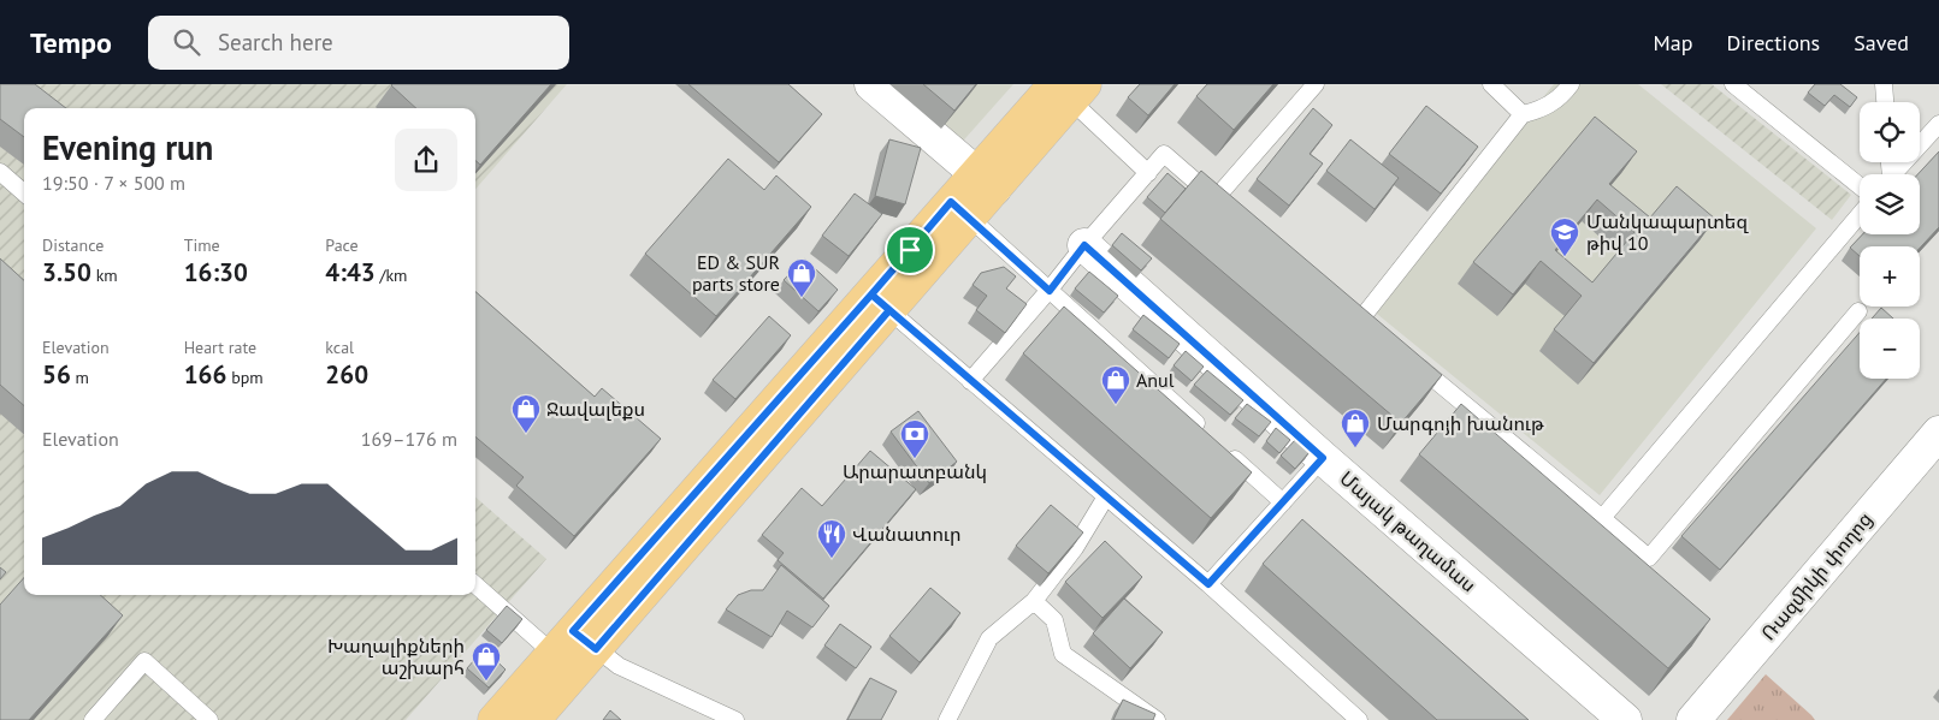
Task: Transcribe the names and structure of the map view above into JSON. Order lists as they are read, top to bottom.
{
  "streets": {
    "street": ["Մայակ թաղամաս", "Ռազմիկի փողոց"]
  },
  "places": {
    "school or university": ["Մանկապարտեզ թիվ 10"],
    "shop": [
      "ED & SUR parts store",
      "Anul",
      "Ջավալեքս",
      "Մարգոյի խանութ",
      "Խաղալիքների աշխարհ"
    ],
    "bank": ["Արարատբանկ"],
    "restaurant": ["Վանատուր"]
  },
  "page": {
    "header": "Tempo",
    "search": "Search here",
    "nav": ["Map", "Directions", "Saved"],
    "map_buttons": ["+", "−"],
    "heading": ["Evening run", "19:50 · 7 × 500 m"],
    "stats": [
      ["Distance", "3.50 km"],
      ["Time", "16:30"],
      ["Pace", "4:43 /km"],
      ["Elevation", "56 m"],
      ["Heart rate", "166 bpm"],
      ["kcal", "260"]
    ],
    "chart": ["Elevation", "169–176 m"]
  }
}
